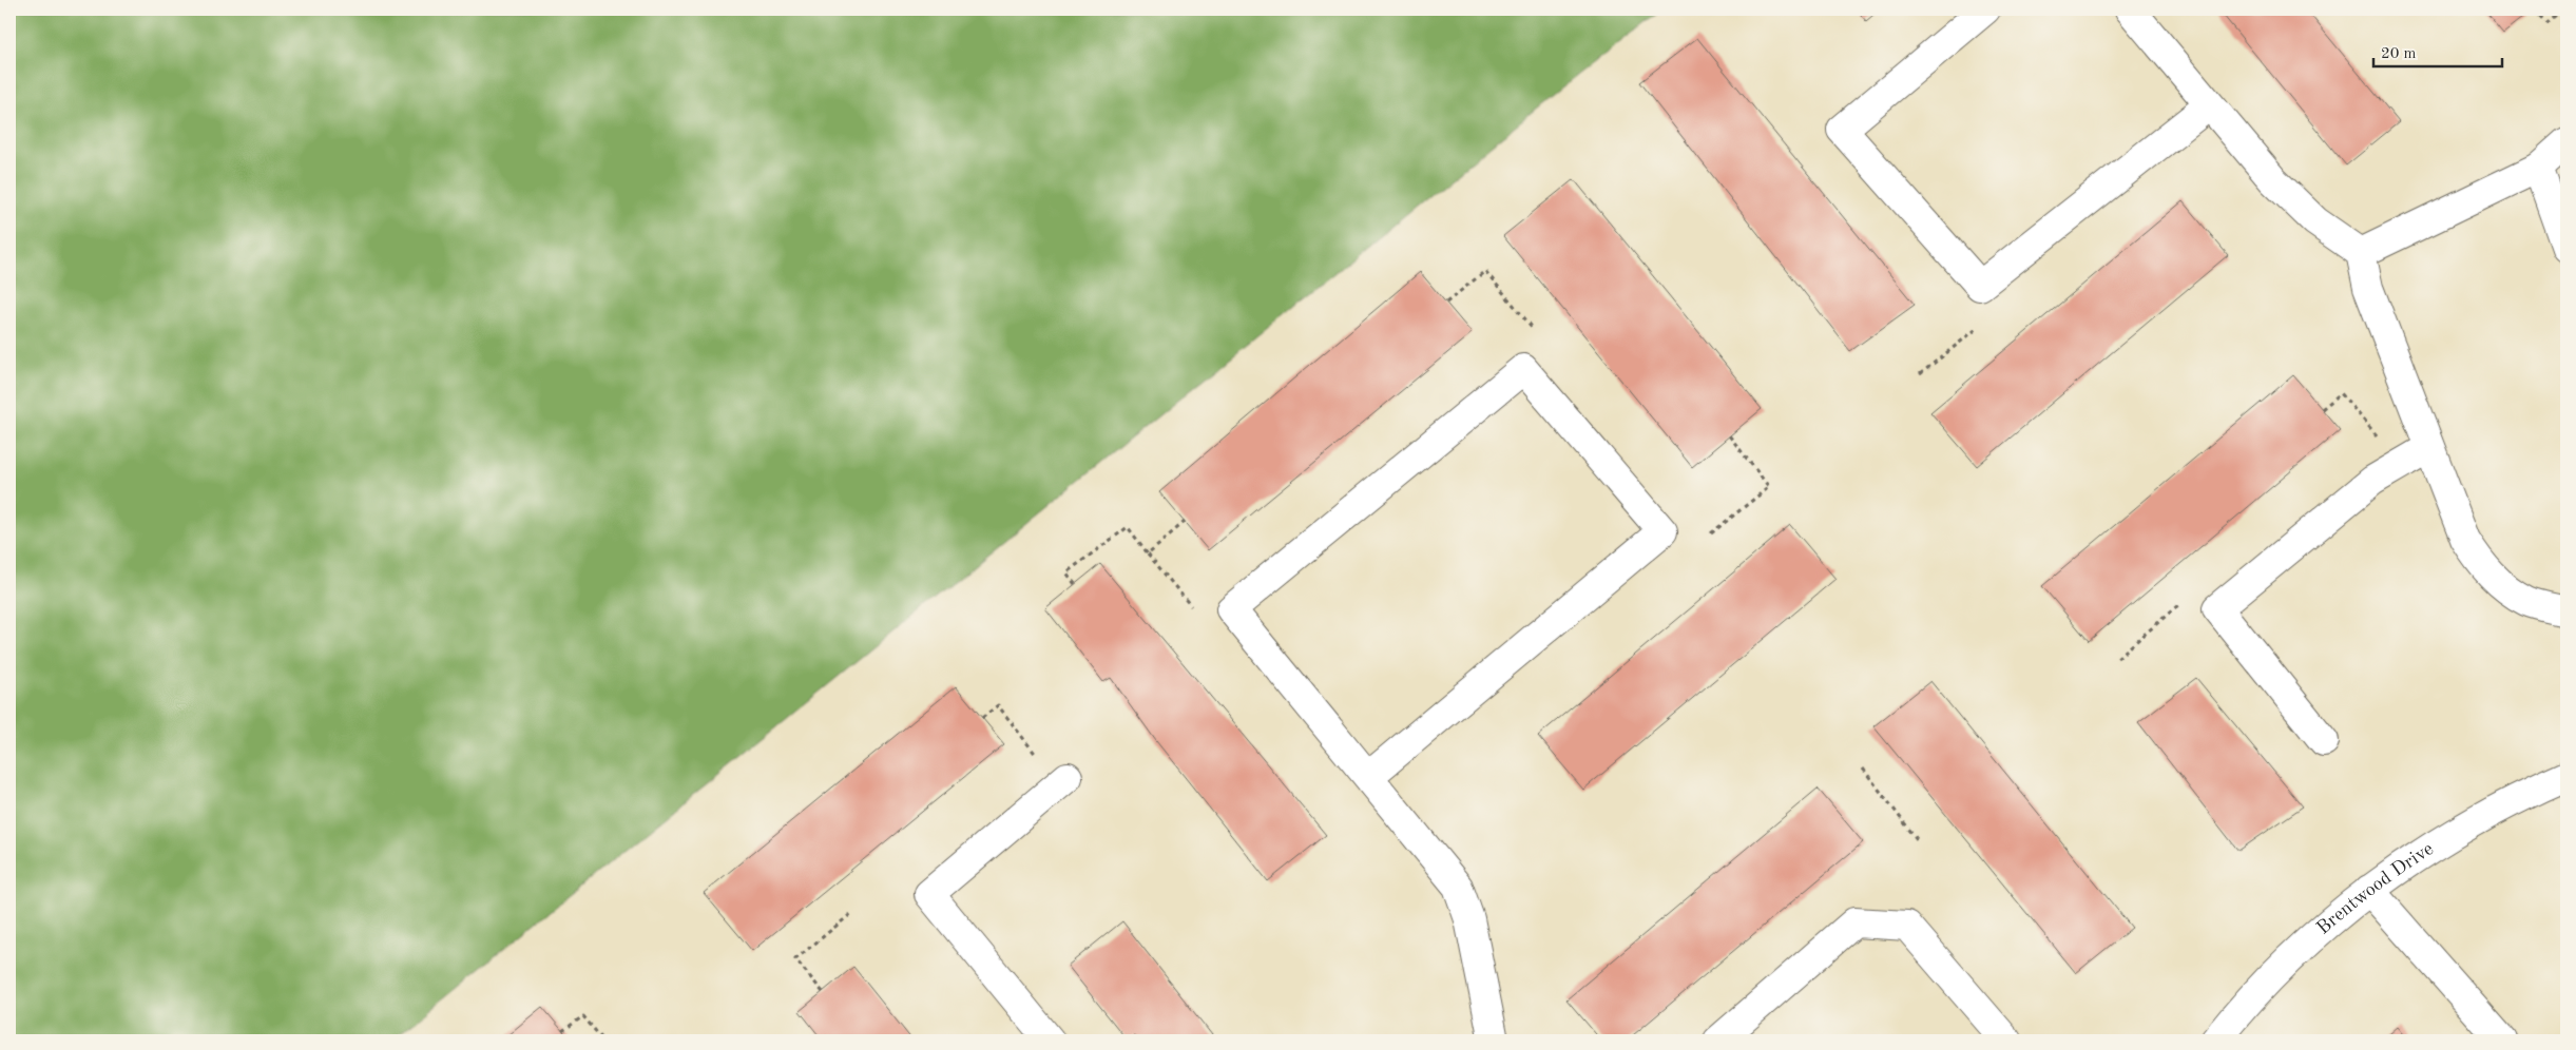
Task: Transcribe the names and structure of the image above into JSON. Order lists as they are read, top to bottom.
{
  "streets": {
    "street": ["Brentwood Drive"]
  },
  "scale_bar": "20 m"
}
